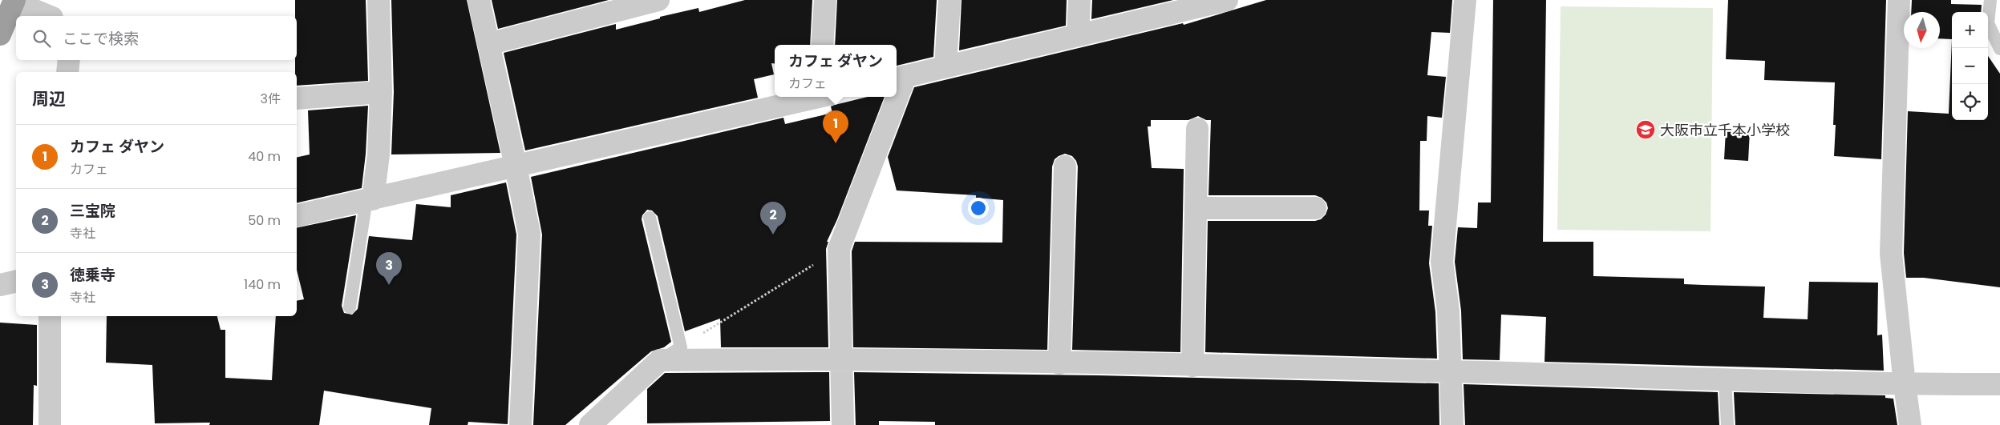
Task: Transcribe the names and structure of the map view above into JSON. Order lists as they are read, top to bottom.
{
  "places": {
    "school or university": ["大阪市立千本小学校"]
  },
  "north": "bottom",
  "page": {
    "map_buttons": ["+", "−"],
    "search": "ここで検索",
    "popup": ["カフェ ダヤン", "カフェ"],
    "heading": ["周辺", "3件"],
    "pins": ["1", "2", "3"],
    "list": [
      {
        "mark": "1",
        "name": "カフェ ダヤン",
        "note": "カフェ",
        "value": "40 m"
      },
      {
        "mark": "2",
        "name": "三宝院",
        "note": "寺社",
        "value": "50 m"
      },
      {
        "mark": "3",
        "name": "徳乗寺",
        "note": "寺社",
        "value": "140 m"
      }
    ]
  }
}
